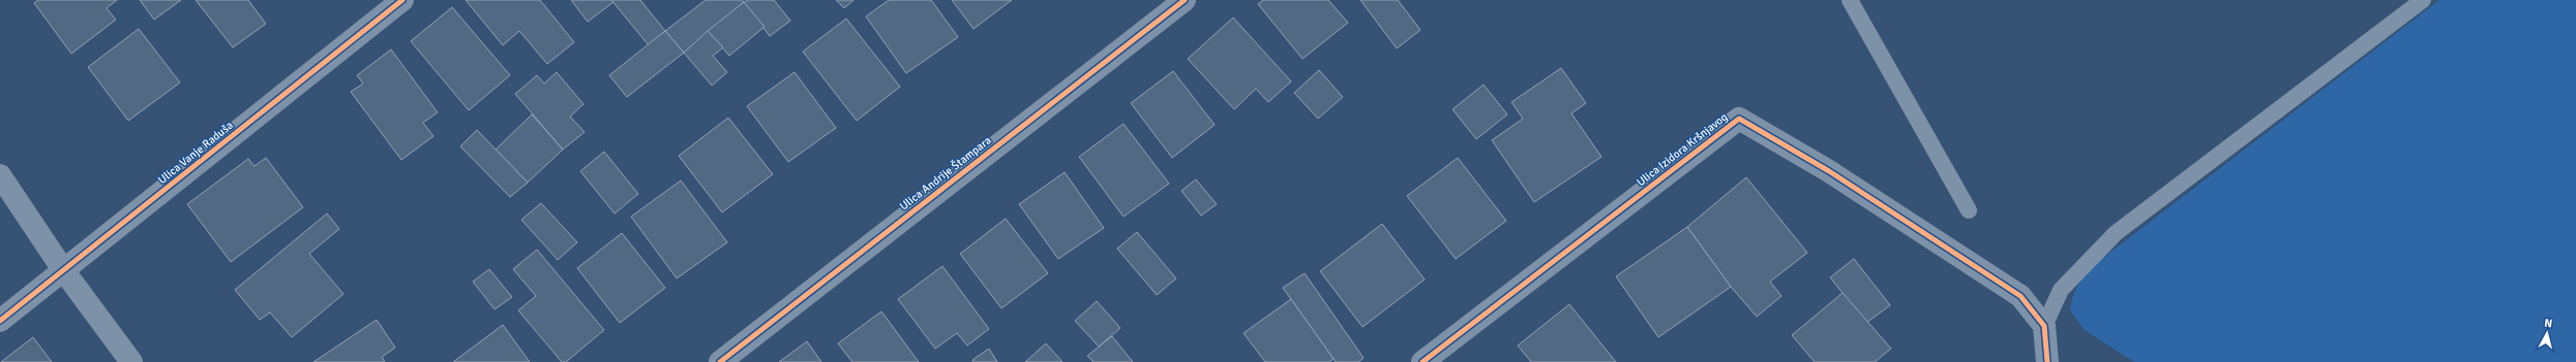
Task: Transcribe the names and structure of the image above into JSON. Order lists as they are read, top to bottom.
{
  "streets": {
    "street": ["Ulica Izidora Kršnjavog", "Ulica Vanje Raduša", "Ulica Andrije Štampara"]
  },
  "north": "top"
}
